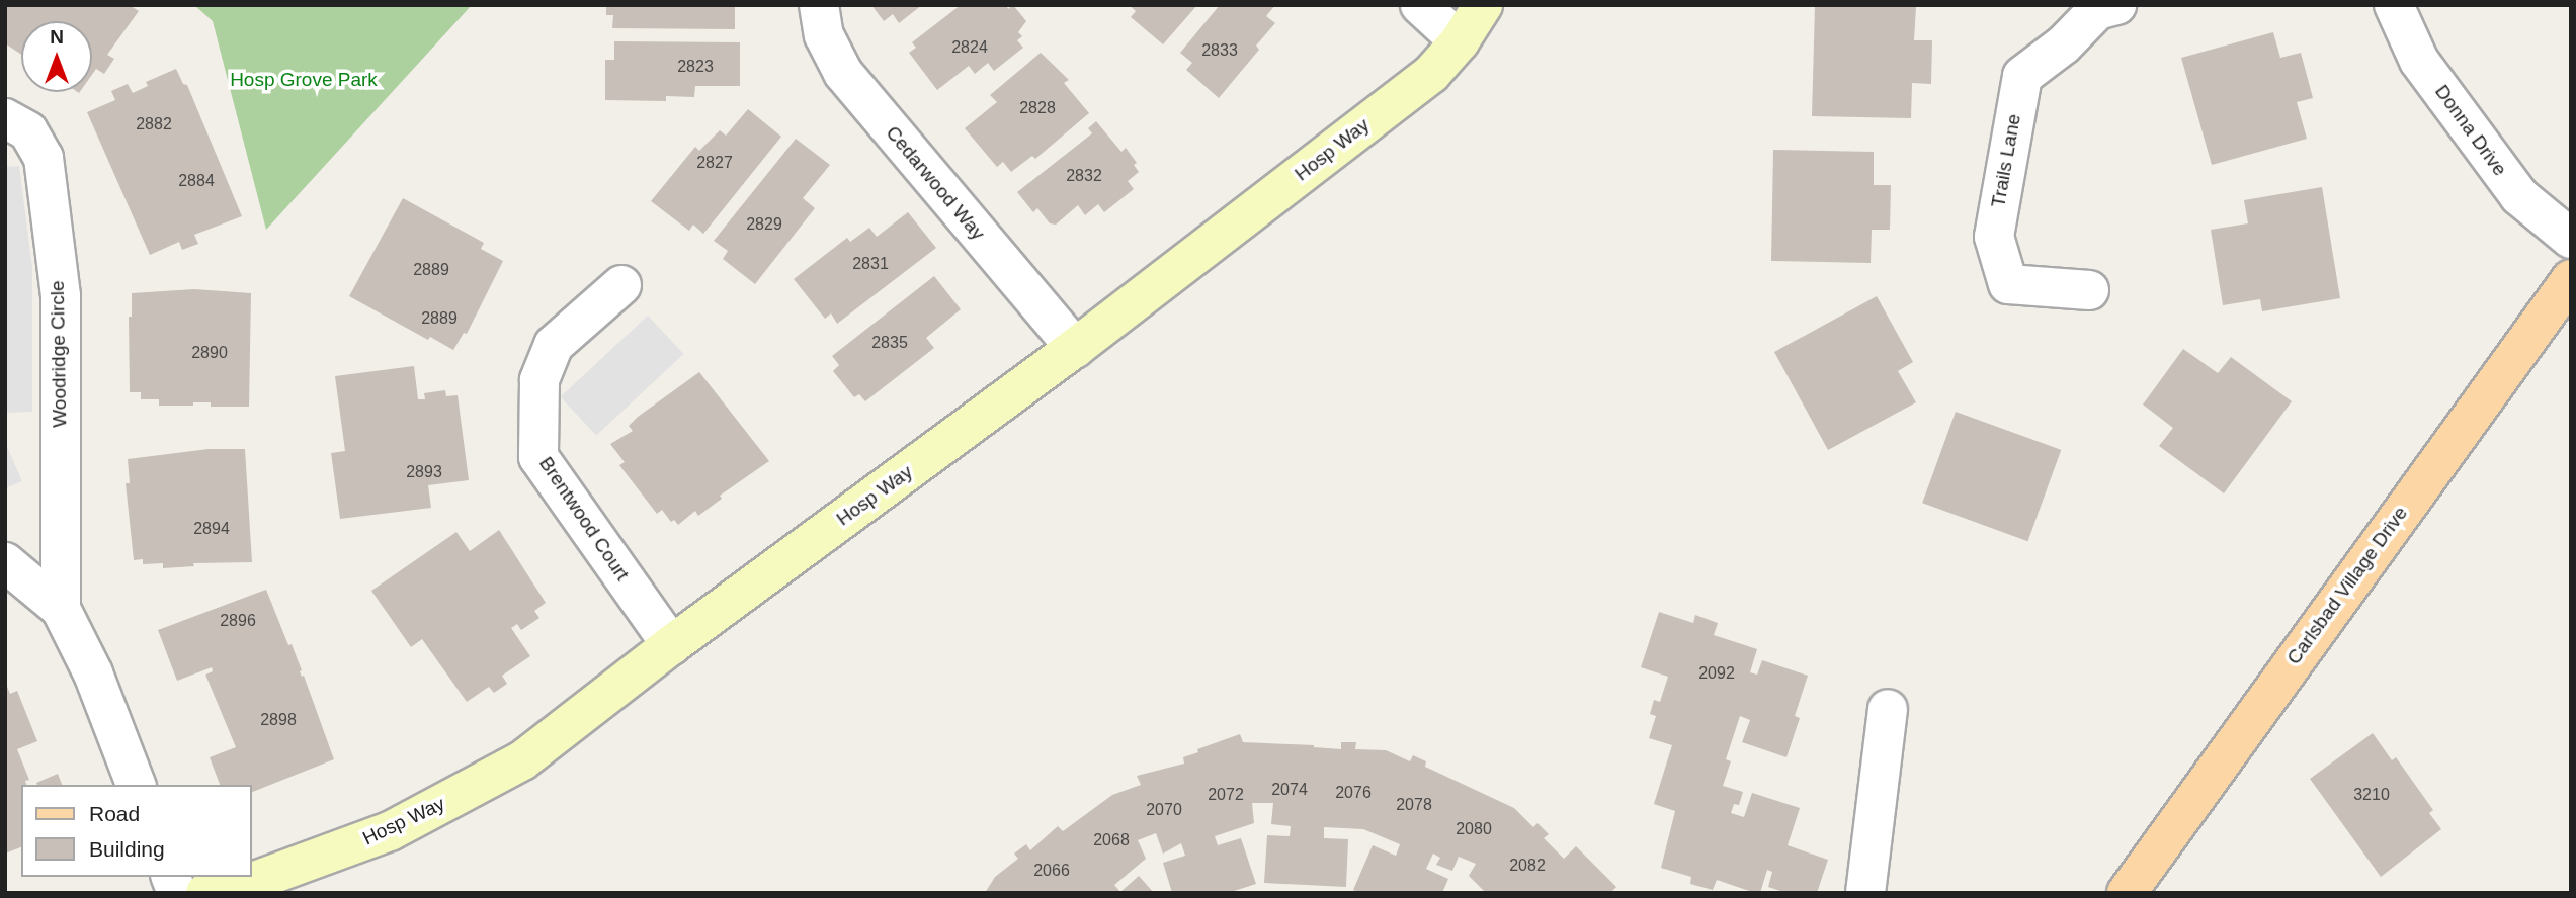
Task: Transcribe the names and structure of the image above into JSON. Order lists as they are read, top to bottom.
{
  "streets": {
    "main road": ["Carlsbad Village Drive"],
    "street": [
      "Donna Drive",
      "Hosp Way",
      "Trails Lane",
      "Cedarwood Way",
      "Woodridge Circle",
      "Brentwood Court"
    ]
  },
  "crossings": [
    ["Hosp Way", "Cedarwood Way"],
    ["Hosp Way", "Brentwood Court"]
  ],
  "parks": ["Hosp Grove Park"],
  "house_numbers": [
    "2824",
    "2833",
    "2823",
    "2828",
    "2882",
    "2827",
    "2832",
    "2884",
    "2829",
    "2831",
    "2889",
    "2889",
    "2835",
    "2890",
    "2893",
    "2894",
    "2896",
    "2092",
    "2898",
    "2074",
    "2076",
    "2072",
    "3210",
    "2078",
    "2070",
    "2080",
    "2068",
    "2082",
    "2066"
  ],
  "legend": ["Road", "Building"],
  "north": "top"
}
